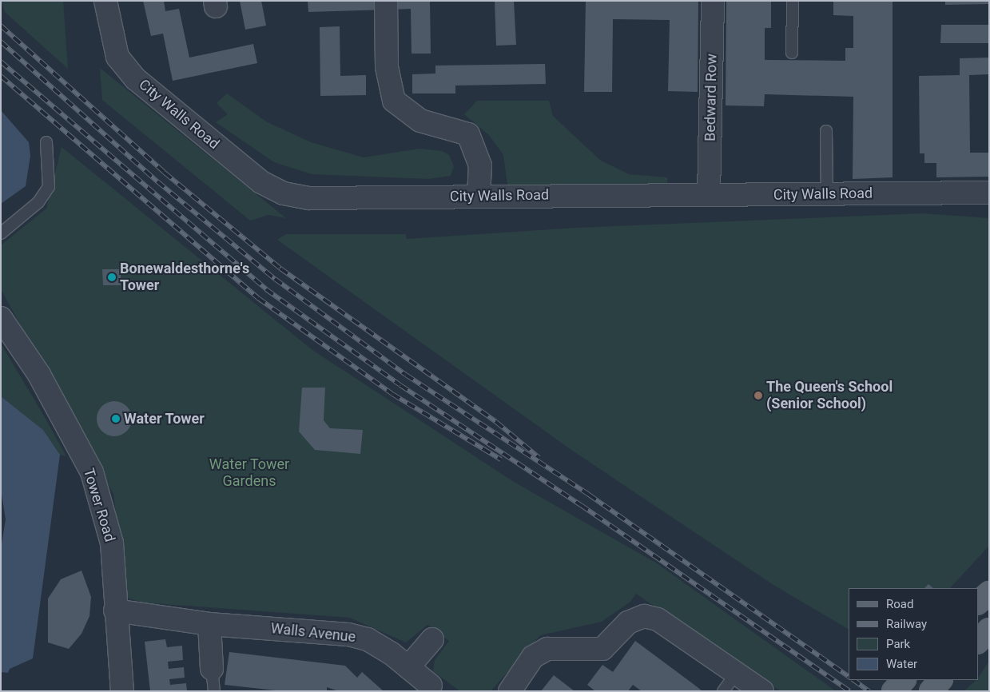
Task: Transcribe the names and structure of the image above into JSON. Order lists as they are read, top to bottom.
{
  "streets": {
    "street": [
      "Bedward Row",
      "City Walls Road",
      "Tower Road",
      "Walls Avenue"
    ]
  },
  "crossings": [
    ["Bedward Row", "City Walls Road"],
    ["Tower Road", "Walls Avenue"]
  ],
  "parks": ["Water Tower Gardens"],
  "places": ["Bonewaldesthorne's Tower", "The Queen's School (Senior School)", "Water Tower"],
  "legend": [
    "Road",
    "Railway",
    "Park",
    "Water"
  ]
}
